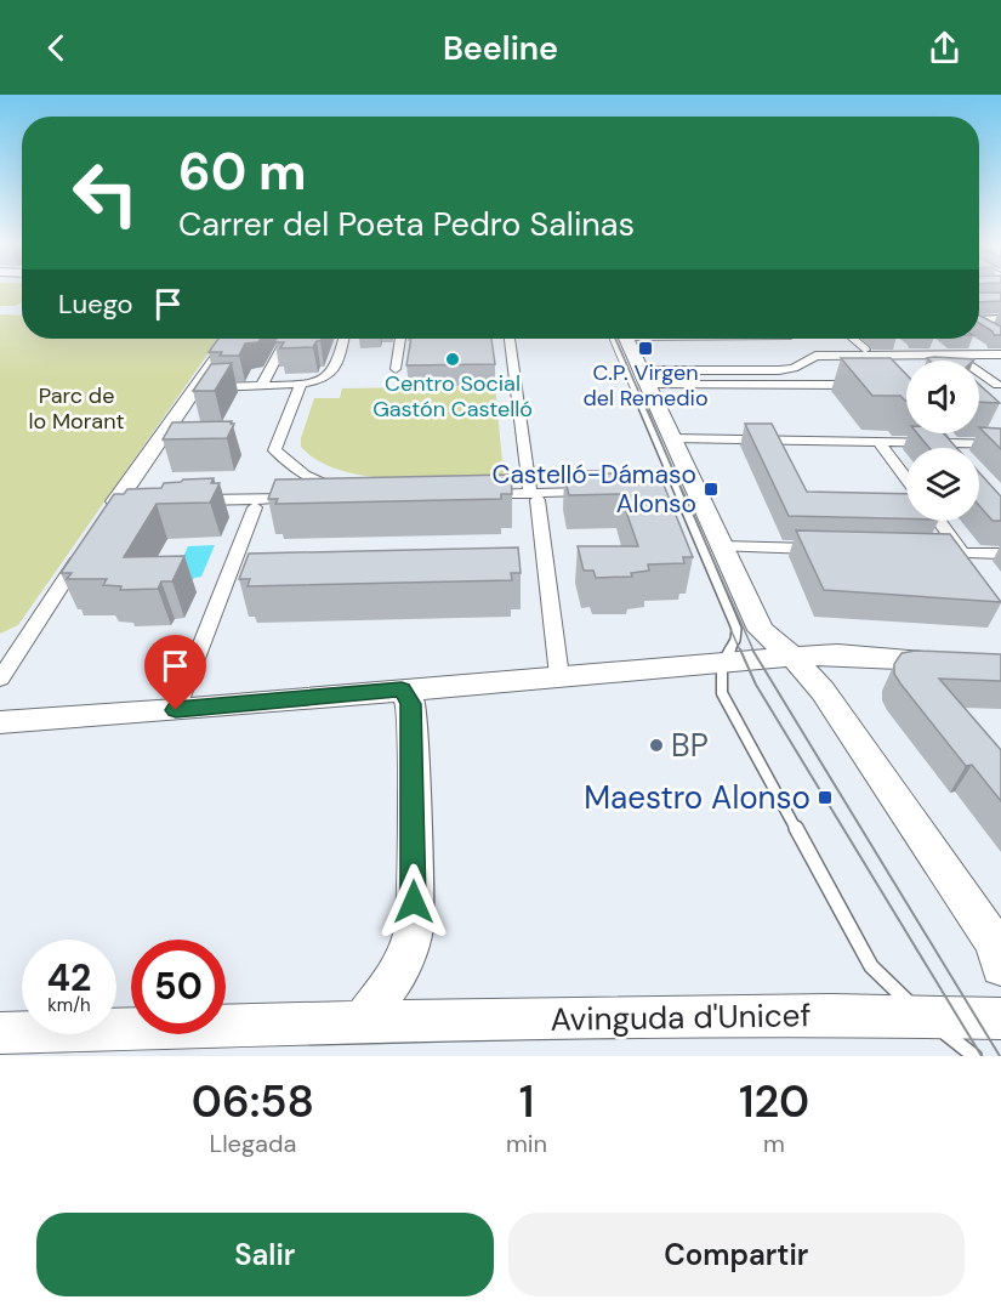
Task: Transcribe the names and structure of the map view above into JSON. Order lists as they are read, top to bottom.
{
  "streets": {
    "main road": ["Avinguda d'Unicef"]
  },
  "parks": ["Parc de lo Morant"],
  "places": {
    "transit": ["C.P. Virgen del Remedio", "Castelló-Dámaso Alonso", "Maestro Alonso"],
    "other": ["Centro Social Gastón Castelló", "BP"]
  },
  "page": {
    "header": "Beeline",
    "turn": ["60 m", "Carrer del Poeta Pedro Salinas"],
    "then": "Luego",
    "speed": "42 km/h",
    "limit": "50",
    "eta": [
      "06:58",
      "Llegada",
      "1",
      "min",
      "120",
      "m"
    ],
    "buttons": ["Salir", "Compartir"]
  }
}
